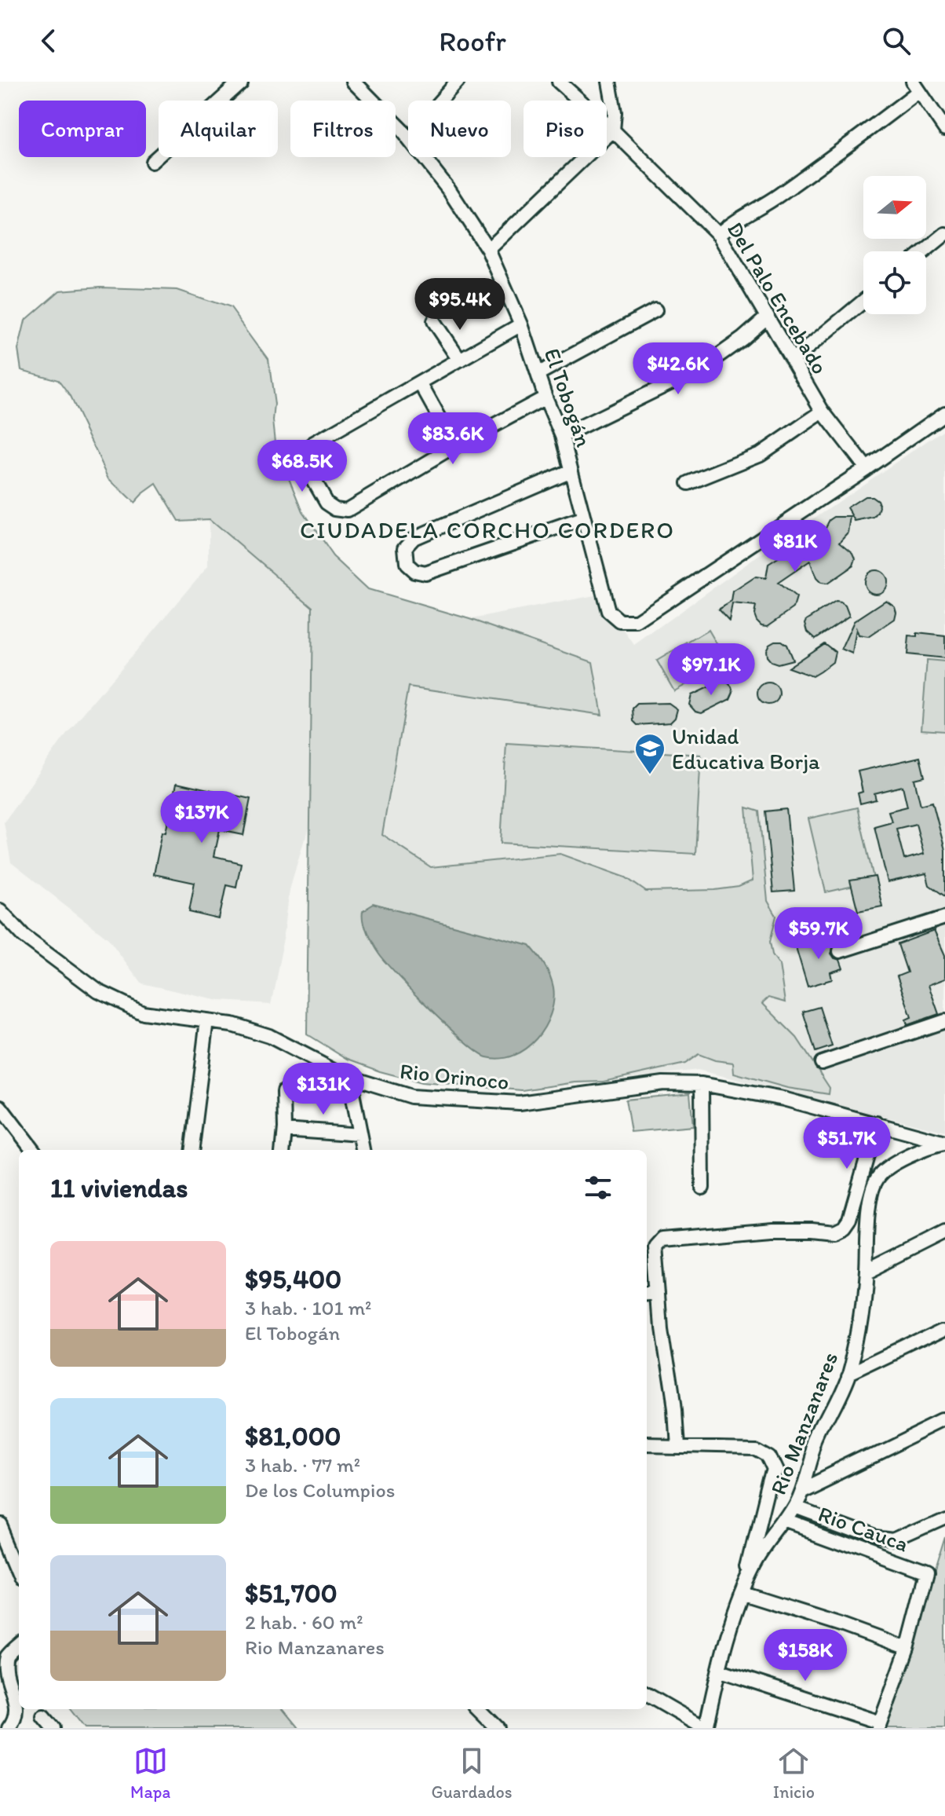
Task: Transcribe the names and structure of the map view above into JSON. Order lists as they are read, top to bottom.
{
  "streets": {
    "street": [
      "Del Palo Encebado",
      "El Tobogán",
      "Rio Orinoco",
      "Rio Manzanares",
      "Rio Cauca"
    ]
  },
  "crossings": [
    ["Del Palo Encebado", "El Tobogán"],
    ["Rio Orinoco", "Rio Manzanares"],
    ["Rio Manzanares", "Rio Cauca"]
  ],
  "districts": ["CIUDADELA CORCHO CORDERO"],
  "places": {
    "school or university": ["Unidad Educativa Borja"]
  },
  "north": "right",
  "page": {
    "header": "Roofr",
    "chip": [
      "Comprar",
      "Alquilar",
      "Filtros",
      "Nuevo",
      "Piso"
    ],
    "price": [
      "$95.4K",
      "$42.6K",
      "$83.6K",
      "$68.5K",
      "$81K",
      "$97.1K",
      "$137K",
      "$59.7K",
      "$131K",
      "$51.7K",
      "$158K"
    ],
    "heading": "11 viviendas",
    "list": [
      {
        "name": "$95,400",
        "note": "3 hab. · 101 m² · El Tobogán"
      },
      {
        "name": "$81,000",
        "note": "3 hab. · 77 m² · De los Columpios"
      },
      {
        "name": "$51,700",
        "note": "2 hab. · 60 m² · Rio Manzanares"
      }
    ],
    "tabs": ["Mapa", "Guardados", "Inicio"]
  }
}
